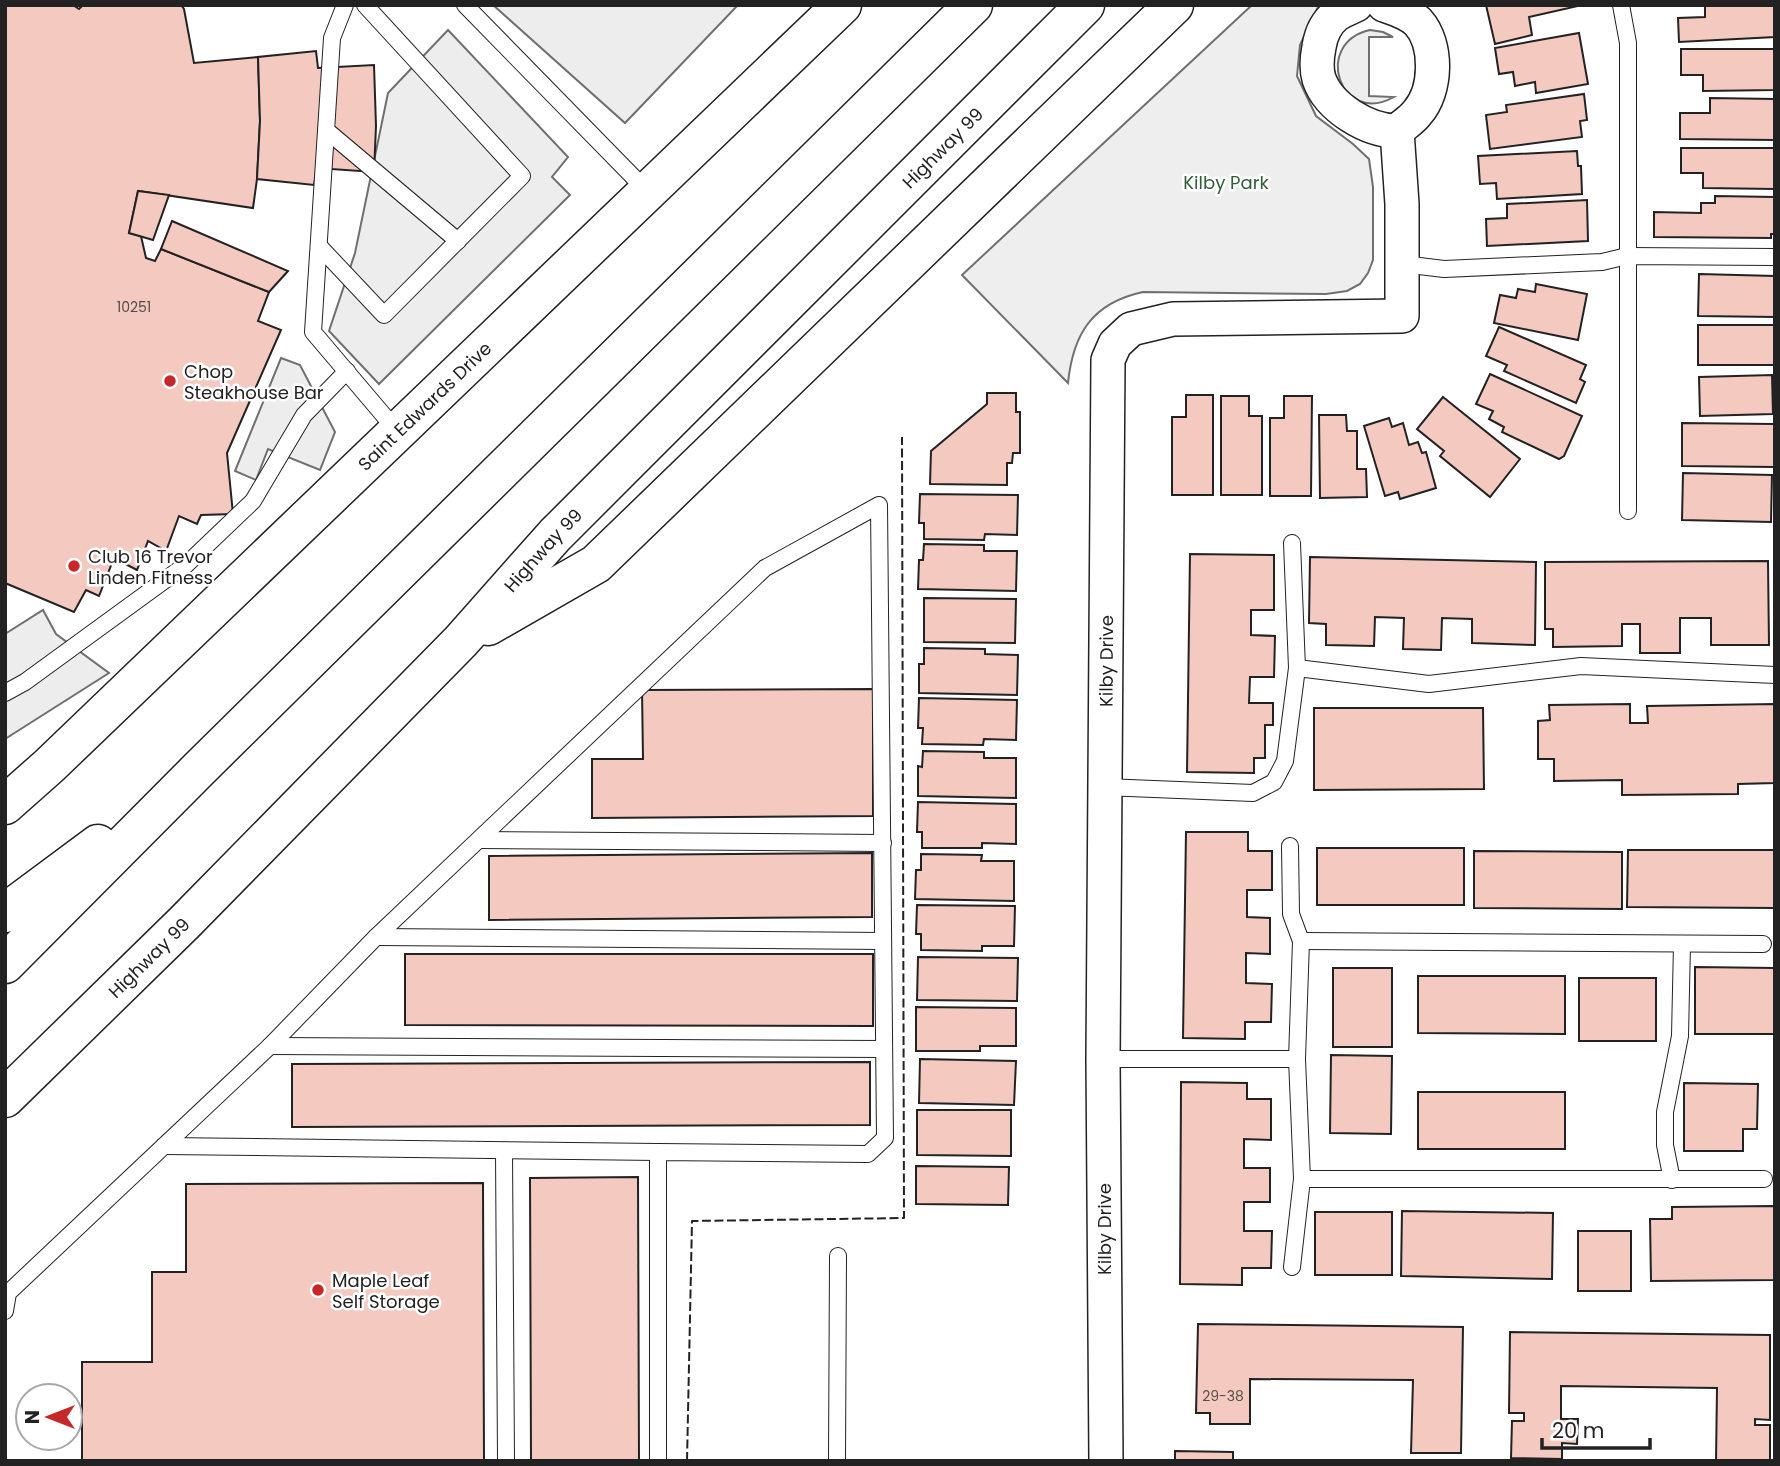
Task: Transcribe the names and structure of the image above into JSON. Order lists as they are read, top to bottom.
{
  "streets": {
    "main road": ["Highway 99", "Saint Edwards Drive"],
    "street": ["Kilby Drive"]
  },
  "parks": ["Kilby Park"],
  "places": ["Chop Steakhouse Bar", "Club 16 Trevor Linden Fitness", "Maple Leaf Self Storage"],
  "house_numbers": ["10251", "29-38"],
  "scale_bar": "20 m",
  "north": "left"
}
